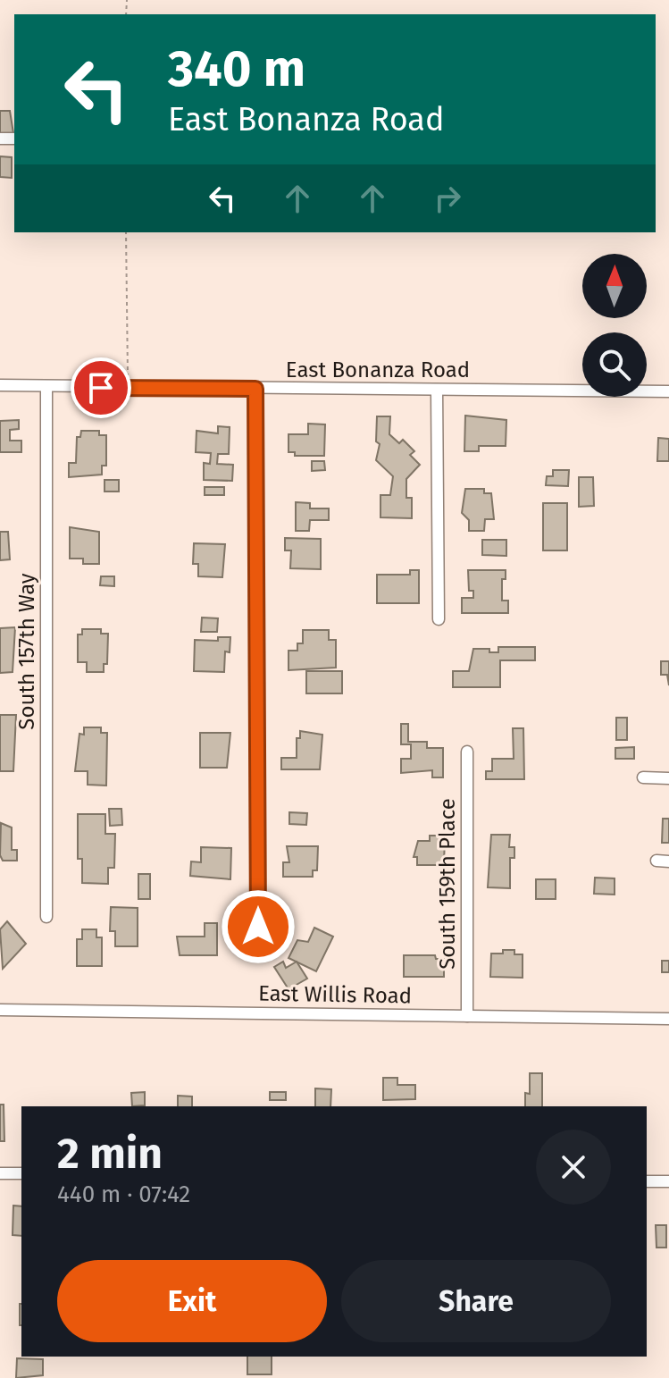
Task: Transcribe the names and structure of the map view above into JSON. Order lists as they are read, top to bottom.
{
  "streets": {
    "street": [
      "East Bonanza Road",
      "South 157th Way",
      "South 159th Place",
      "East Willis Road"
    ]
  },
  "crossings": [
    ["East Bonanza Road", "South 157th Way"],
    ["South 159th Place", "East Willis Road"]
  ],
  "north": "top",
  "page": {
    "turn": ["340 m", "East Bonanza Road"],
    "heading": ["2 min", "440 m · 07:42"],
    "buttons": ["Exit", "Share"]
  }
}
